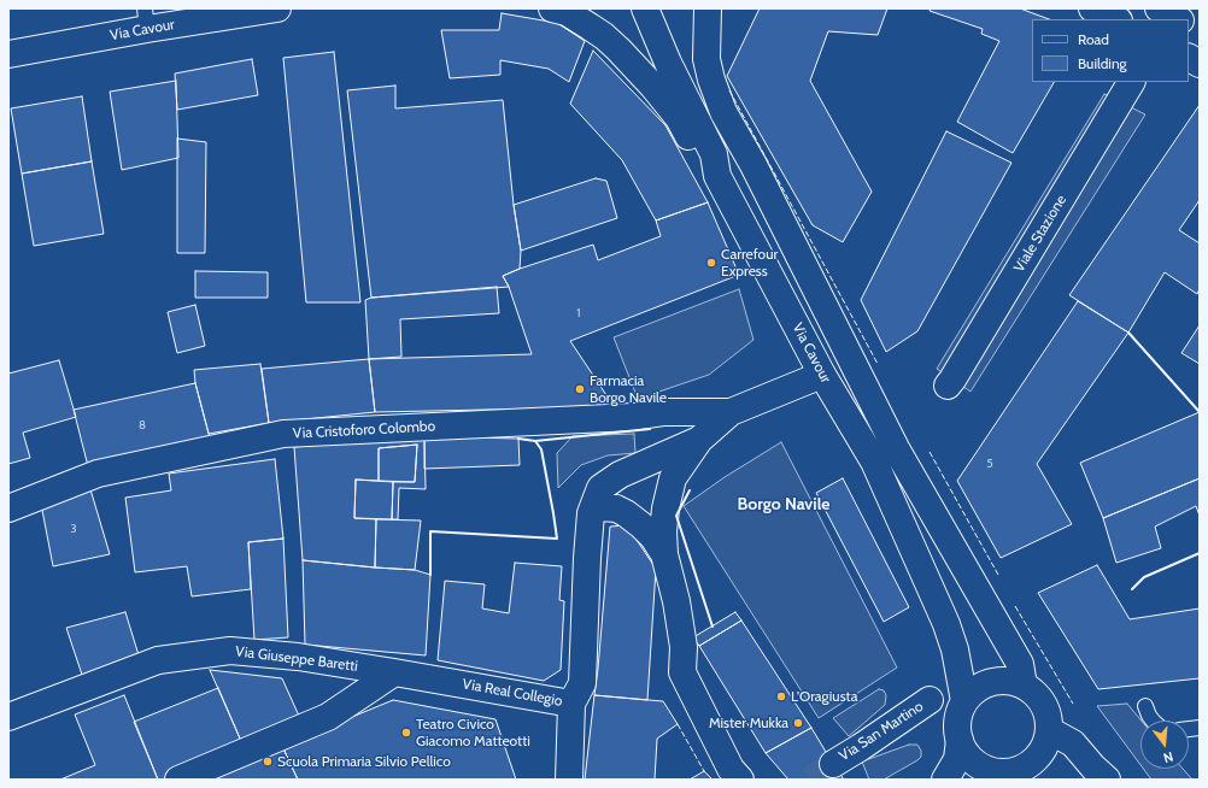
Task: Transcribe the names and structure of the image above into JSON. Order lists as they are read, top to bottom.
{
  "streets": {
    "street": [
      "Via Cavour",
      "Viale Stazione",
      "Via Cristoforo Colombo",
      "Via Giuseppe Baretti",
      "Via Real Collegio",
      "Via San Martino"
    ]
  },
  "crossings": [
    ["Via Giuseppe Baretti", "Via Real Collegio"]
  ],
  "districts": ["Borgo Navile"],
  "places": [
    "Carrefour Express",
    "Farmacia Borgo Navile",
    "L'Oragiusta",
    "Mister Mukka",
    "Teatro Civico Giacomo Matteotti",
    "Scuola Primaria Silvio Pellico"
  ],
  "house_numbers": [
    "1",
    "8",
    "5",
    "3"
  ],
  "legend": ["Road", "Building"],
  "north": "bottom"
}
